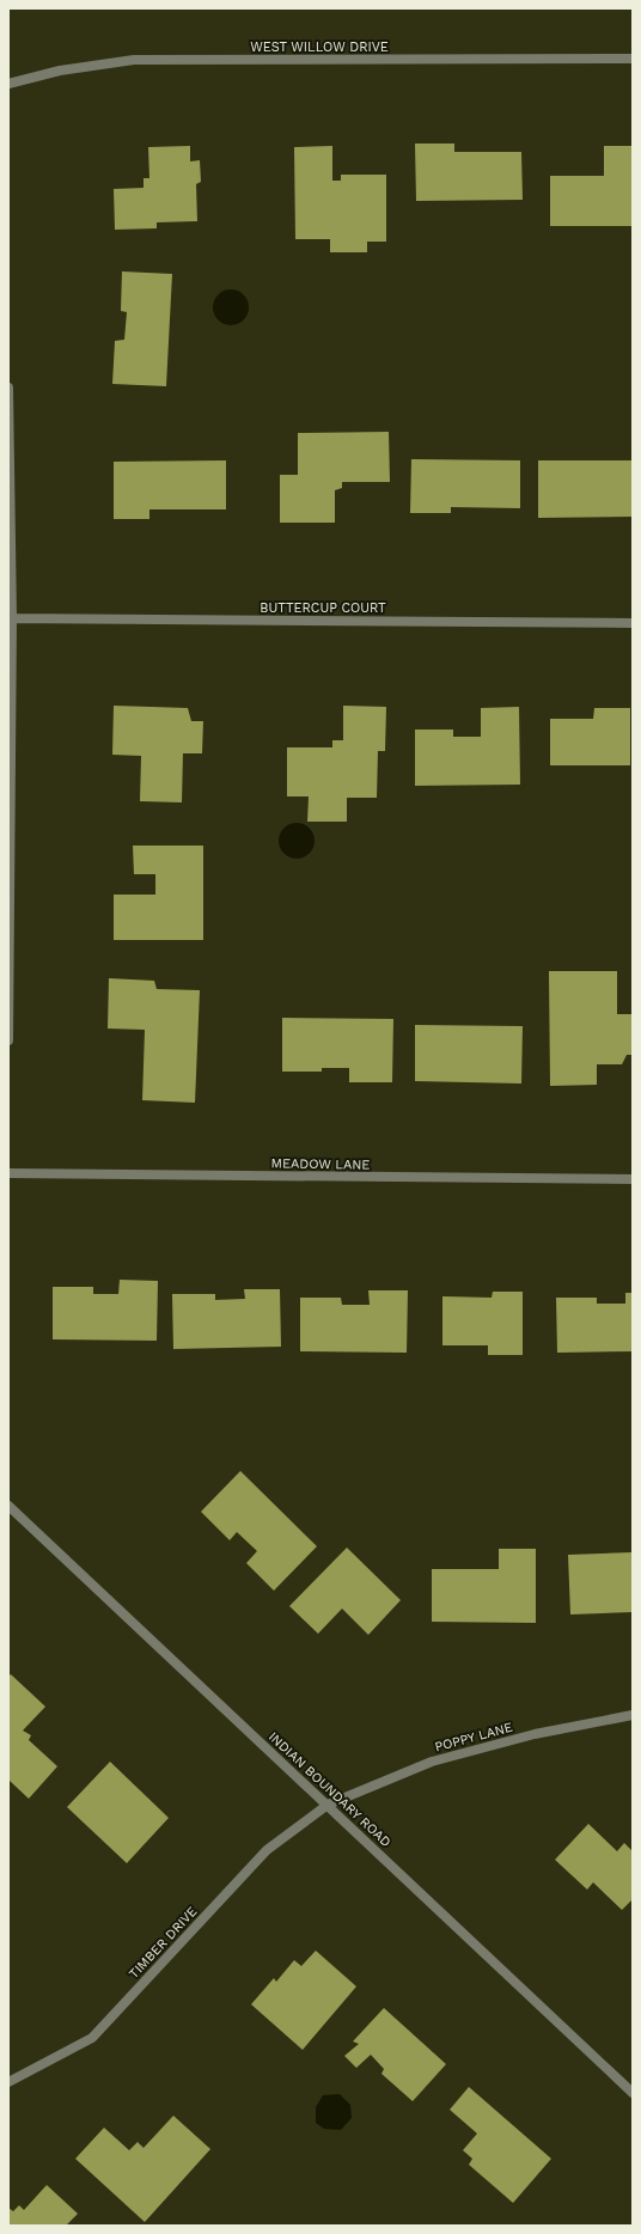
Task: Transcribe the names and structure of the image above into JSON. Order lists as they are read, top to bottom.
{
  "streets": {
    "street": [
      "WEST WILLOW DRIVE",
      "BUTTERCUP COURT",
      "MEADOW LANE",
      "POPPY LANE",
      "INDIAN BOUNDARY ROAD",
      "TIMBER DRIVE"
    ]
  },
  "crossings": [
    ["POPPY LANE", "INDIAN BOUNDARY ROAD"],
    ["POPPY LANE", "TIMBER DRIVE"],
    ["INDIAN BOUNDARY ROAD", "TIMBER DRIVE"]
  ]
}
